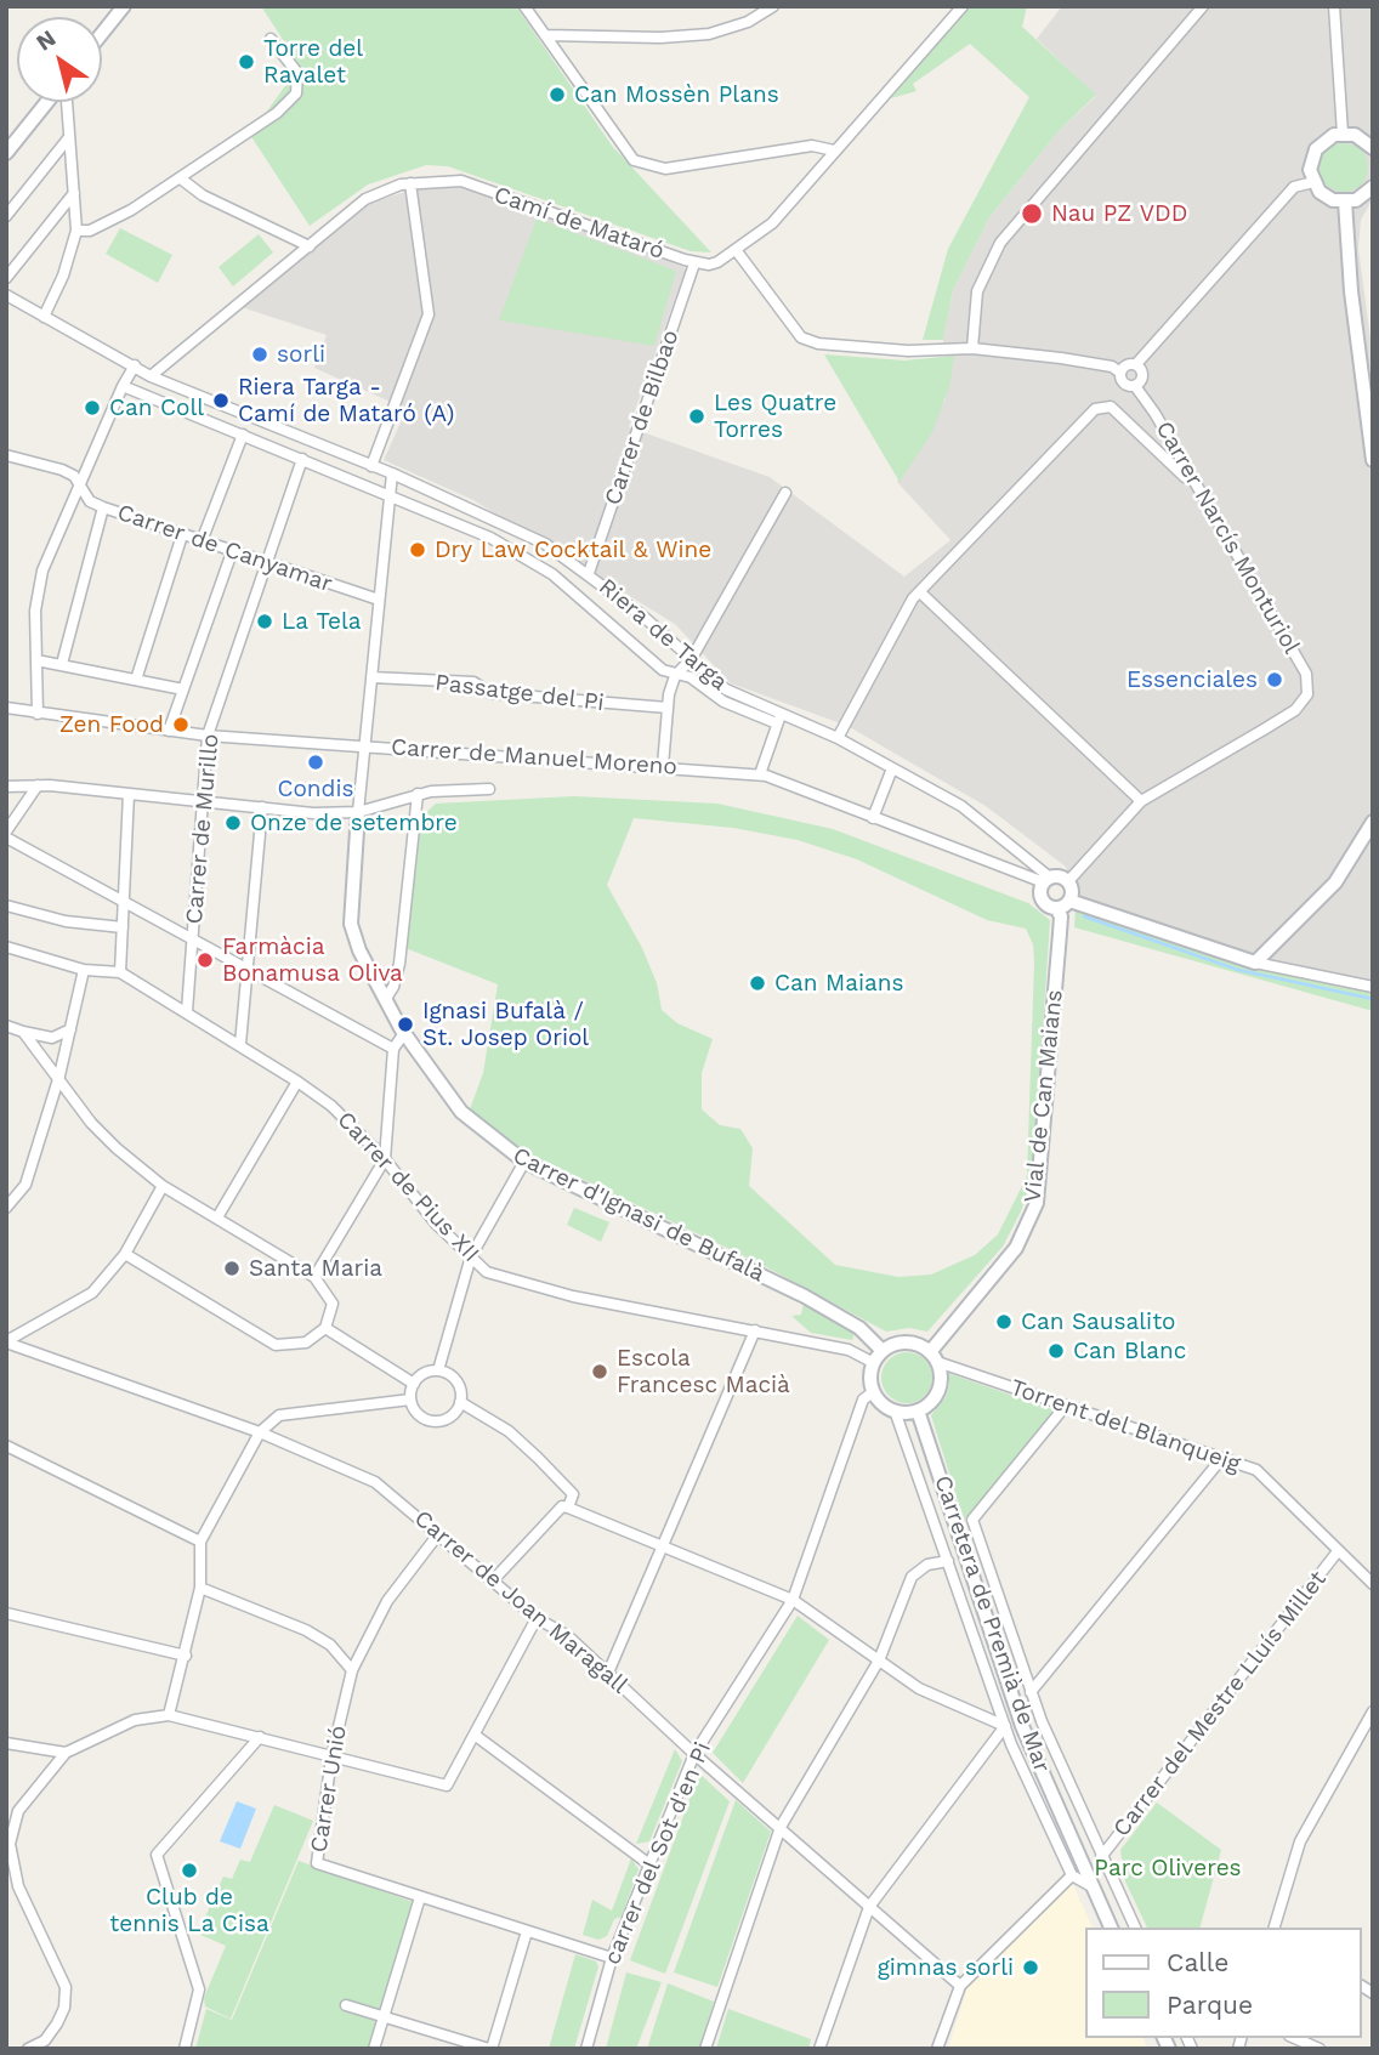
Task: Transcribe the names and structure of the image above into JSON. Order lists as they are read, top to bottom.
{
  "streets": {
    "street": [
      "Camí de Mataró",
      "Carrer de Bilbao",
      "Carrer Narcís Monturiol",
      "Carrer de Canyamar",
      "Riera de Targa",
      "Passatge del Pi",
      "Carrer de Manuel Moreno",
      "Carrer de Murillo",
      "Vial de Can Maians",
      "Carrer de Pius XII",
      "Carrer d'Ignasi de Bufalà",
      "Torrent del Blanqueig",
      "Carrer de Joan Maragall",
      "Carretera de Premià de Mar",
      "Carrer del Mestre Lluís Millet",
      "Carrer Unió",
      "carrer del Sot d'en Pi"
    ]
  },
  "crossings": [
    ["Camí de Mataró", "Carrer de Bilbao"],
    ["Camí de Mataró", "Riera de Targa"],
    ["Carrer de Bilbao", "Riera de Targa"],
    ["Carrer Narcís Monturiol", "Riera de Targa"],
    ["Carrer Narcís Monturiol", "Carrer de Manuel Moreno"],
    ["Carrer Narcís Monturiol", "Vial de Can Maians"],
    ["Carrer de Canyamar", "Carrer de Murillo"],
    ["Riera de Targa", "Carrer de Manuel Moreno"],
    ["Riera de Targa", "Vial de Can Maians"],
    ["Carrer de Manuel Moreno", "Carrer de Murillo"],
    ["Carrer de Manuel Moreno", "Vial de Can Maians"],
    ["Carrer de Murillo", "Carrer de Pius XII"],
    ["Vial de Can Maians", "Carrer de Pius XII"],
    ["Vial de Can Maians", "Carrer d'Ignasi de Bufalà"],
    ["Vial de Can Maians", "Torrent del Blanqueig"],
    ["Vial de Can Maians", "Carretera de Premià de Mar"],
    ["Vial de Can Maians", "carrer del Sot d'en Pi"],
    ["Carrer de Pius XII", "Carrer d'Ignasi de Bufalà"],
    ["Carrer de Pius XII", "Torrent del Blanqueig"],
    ["Carrer de Pius XII", "Carretera de Premià de Mar"],
    ["Carrer de Pius XII", "carrer del Sot d'en Pi"],
    ["Carrer d'Ignasi de Bufalà", "Torrent del Blanqueig"],
    ["Carrer d'Ignasi de Bufalà", "Carretera de Premià de Mar"],
    ["Carrer d'Ignasi de Bufalà", "carrer del Sot d'en Pi"],
    ["Torrent del Blanqueig", "Carretera de Premià de Mar"],
    ["Torrent del Blanqueig", "Carrer del Mestre Lluís Millet"],
    ["Torrent del Blanqueig", "carrer del Sot d'en Pi"],
    ["Carrer de Joan Maragall", "Carrer Unió"],
    ["Carrer de Joan Maragall", "carrer del Sot d'en Pi"],
    ["Carretera de Premià de Mar", "carrer del Sot d'en Pi"],
    ["Carrer Unió", "carrer del Sot d'en Pi"]
  ],
  "parks": ["Parc Oliveres"],
  "places": [
    "Torre del Ravalet",
    "Can Mossèn Plans",
    "Nau PZ VDD",
    "sorli",
    "Riera Targa - Camí de Mataró (A)",
    "Can Coll",
    "Les Quatre Torres",
    "Dry Law Cocktail & Wine",
    "La Tela",
    "Essenciales",
    "Zen Food",
    "Condis",
    "Onze de setembre",
    "Farmàcia Bonamusa Oliva",
    "Can Maians",
    "Ignasi Bufalà / St. Josep Oriol",
    "Santa Maria",
    "Can Sausalito",
    "Can Blanc",
    "Escola Francesc Macià",
    "Club de tennis La Cisa",
    "gimnas sorli"
  ],
  "legend": ["Calle", "Parque"],
  "north": "top left"
}
